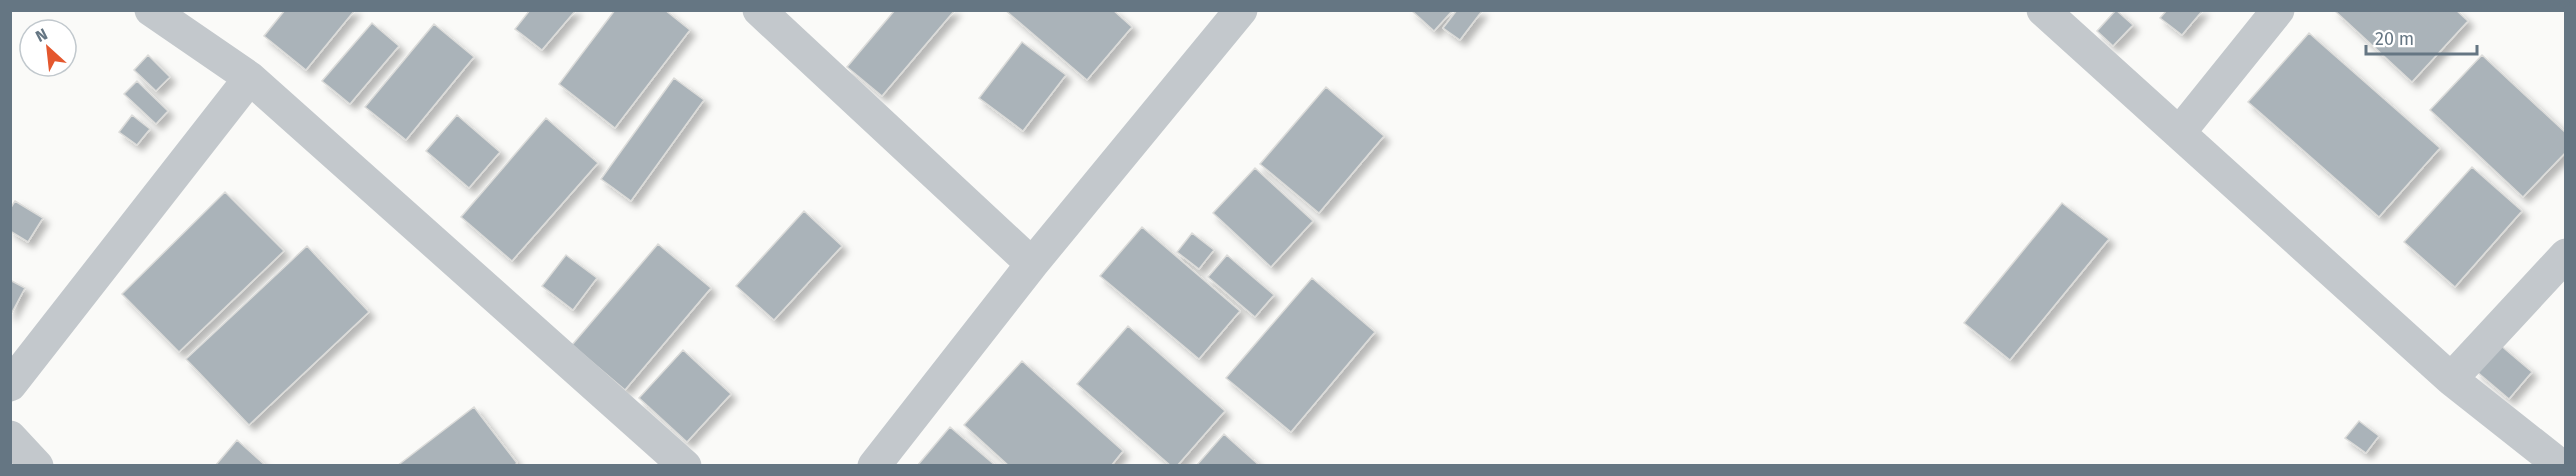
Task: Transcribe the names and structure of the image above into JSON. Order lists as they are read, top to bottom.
{
  "scale_bar": "20 m",
  "north": "top left"
}
